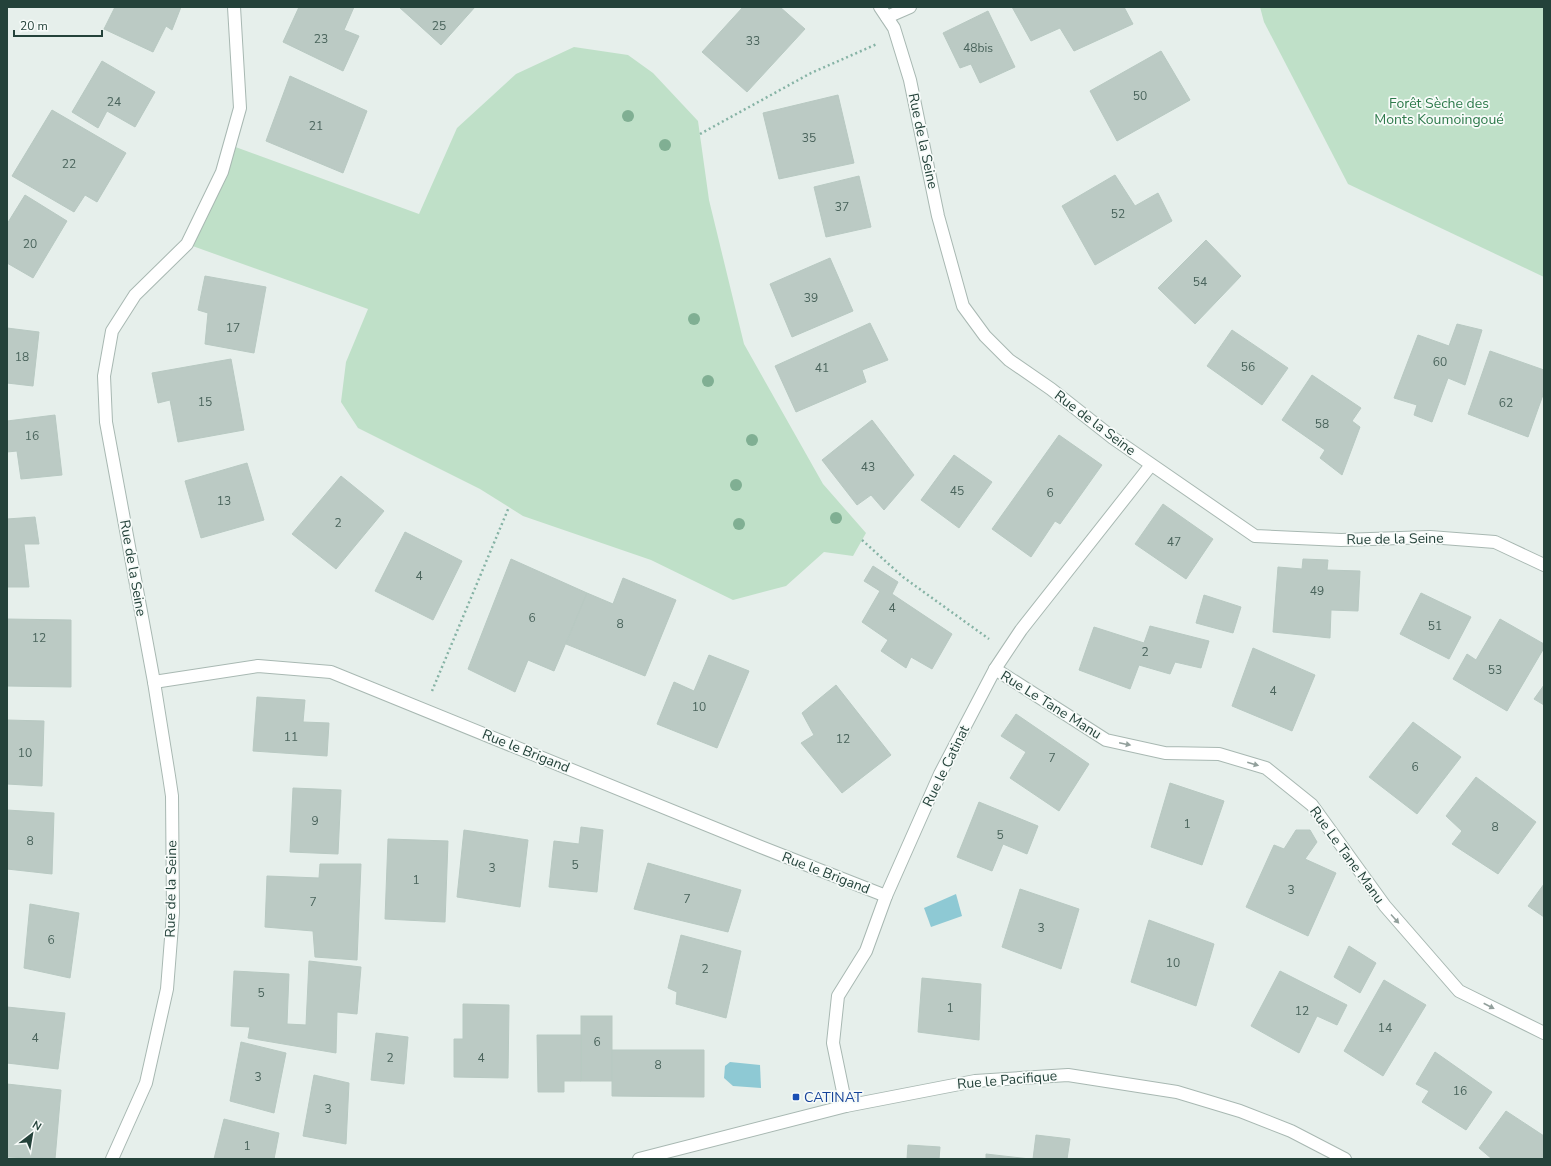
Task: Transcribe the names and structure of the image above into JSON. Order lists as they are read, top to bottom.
{
  "streets": {
    "street": [
      "Rue de la Seine",
      "Rue Le Tane Manu",
      "Rue le Brigand",
      "Rue le Catinat",
      "Rue le Pacifique"
    ]
  },
  "crossings": [
    ["Rue de la Seine", "Rue le Brigand"],
    ["Rue de la Seine", "Rue le Catinat"],
    ["Rue Le Tane Manu", "Rue le Catinat"],
    ["Rue le Brigand", "Rue le Catinat"],
    ["Rue le Catinat", "Rue le Pacifique"]
  ],
  "one_way": ["Rue Le Tane Manu"],
  "parks": ["Forêt Sèche des Monts Koumoingoué"],
  "places": {
    "transit": ["CATINAT"]
  },
  "house_numbers": [
    "25",
    "23",
    "33",
    "48bis",
    "50",
    "24",
    "21",
    "35",
    "22",
    "37",
    "52",
    "20",
    "54",
    "39",
    "17",
    "18",
    "60",
    "56",
    "41",
    "15",
    "62",
    "58",
    "16",
    "43",
    "45",
    "6",
    "13",
    "2",
    "47",
    "4",
    "49",
    "4",
    "6",
    "8",
    "51",
    "12",
    "2",
    "53",
    "4",
    "10",
    "11",
    "12",
    "10",
    "7",
    "6",
    "9",
    "1",
    "8",
    "5",
    "8",
    "5",
    "3",
    "1",
    "3",
    "7",
    "7",
    "3",
    "6",
    "10",
    "2",
    "5",
    "1",
    "12",
    "14",
    "4",
    "6",
    "2",
    "4",
    "8",
    "3",
    "16",
    "3",
    "1"
  ],
  "scale_bar": "20 m",
  "north": "top right"
}
